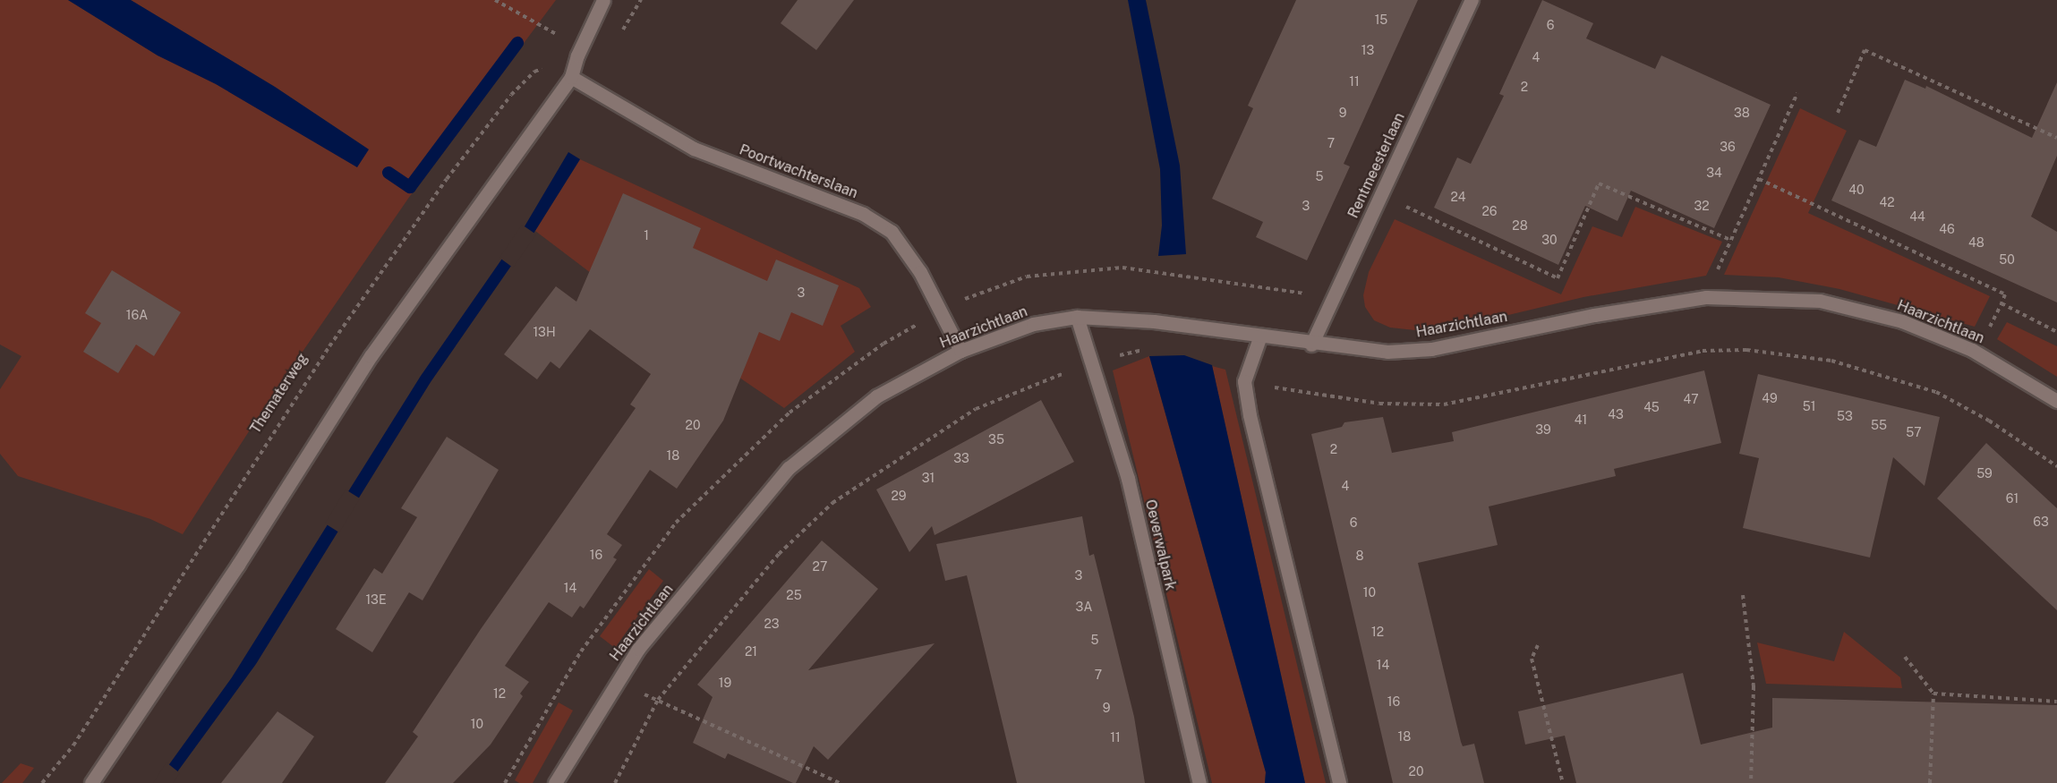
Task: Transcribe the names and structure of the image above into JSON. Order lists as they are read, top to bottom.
{
  "streets": {
    "street": [
      "Rentmeesterlaan",
      "Poortwachterslaan",
      "Haarzichtlaan",
      "Oeverwalpark"
    ],
    "path": ["Thematerweg"]
  },
  "crossings": [
    ["Rentmeesterlaan", "Haarzichtlaan"],
    ["Poortwachterslaan", "Haarzichtlaan"],
    ["Haarzichtlaan", "Oeverwalpark"]
  ],
  "house_numbers": [
    "15",
    "6",
    "13",
    "4",
    "11",
    "2",
    "9",
    "38",
    "7",
    "36",
    "34",
    "5",
    "40",
    "24",
    "42",
    "3",
    "32",
    "26",
    "44",
    "28",
    "46",
    "1",
    "30",
    "48",
    "50",
    "3",
    "16A",
    "13H",
    "49",
    "47",
    "51",
    "45",
    "43",
    "53",
    "41",
    "20",
    "55",
    "39",
    "57",
    "35",
    "2",
    "18",
    "33",
    "59",
    "31",
    "4",
    "29",
    "61",
    "63",
    "6",
    "16",
    "8",
    "27",
    "3",
    "14",
    "10",
    "25",
    "13E",
    "3A",
    "23",
    "12",
    "5",
    "21",
    "14",
    "7",
    "19",
    "12",
    "16",
    "9",
    "10",
    "18",
    "11",
    "20"
  ]
}
